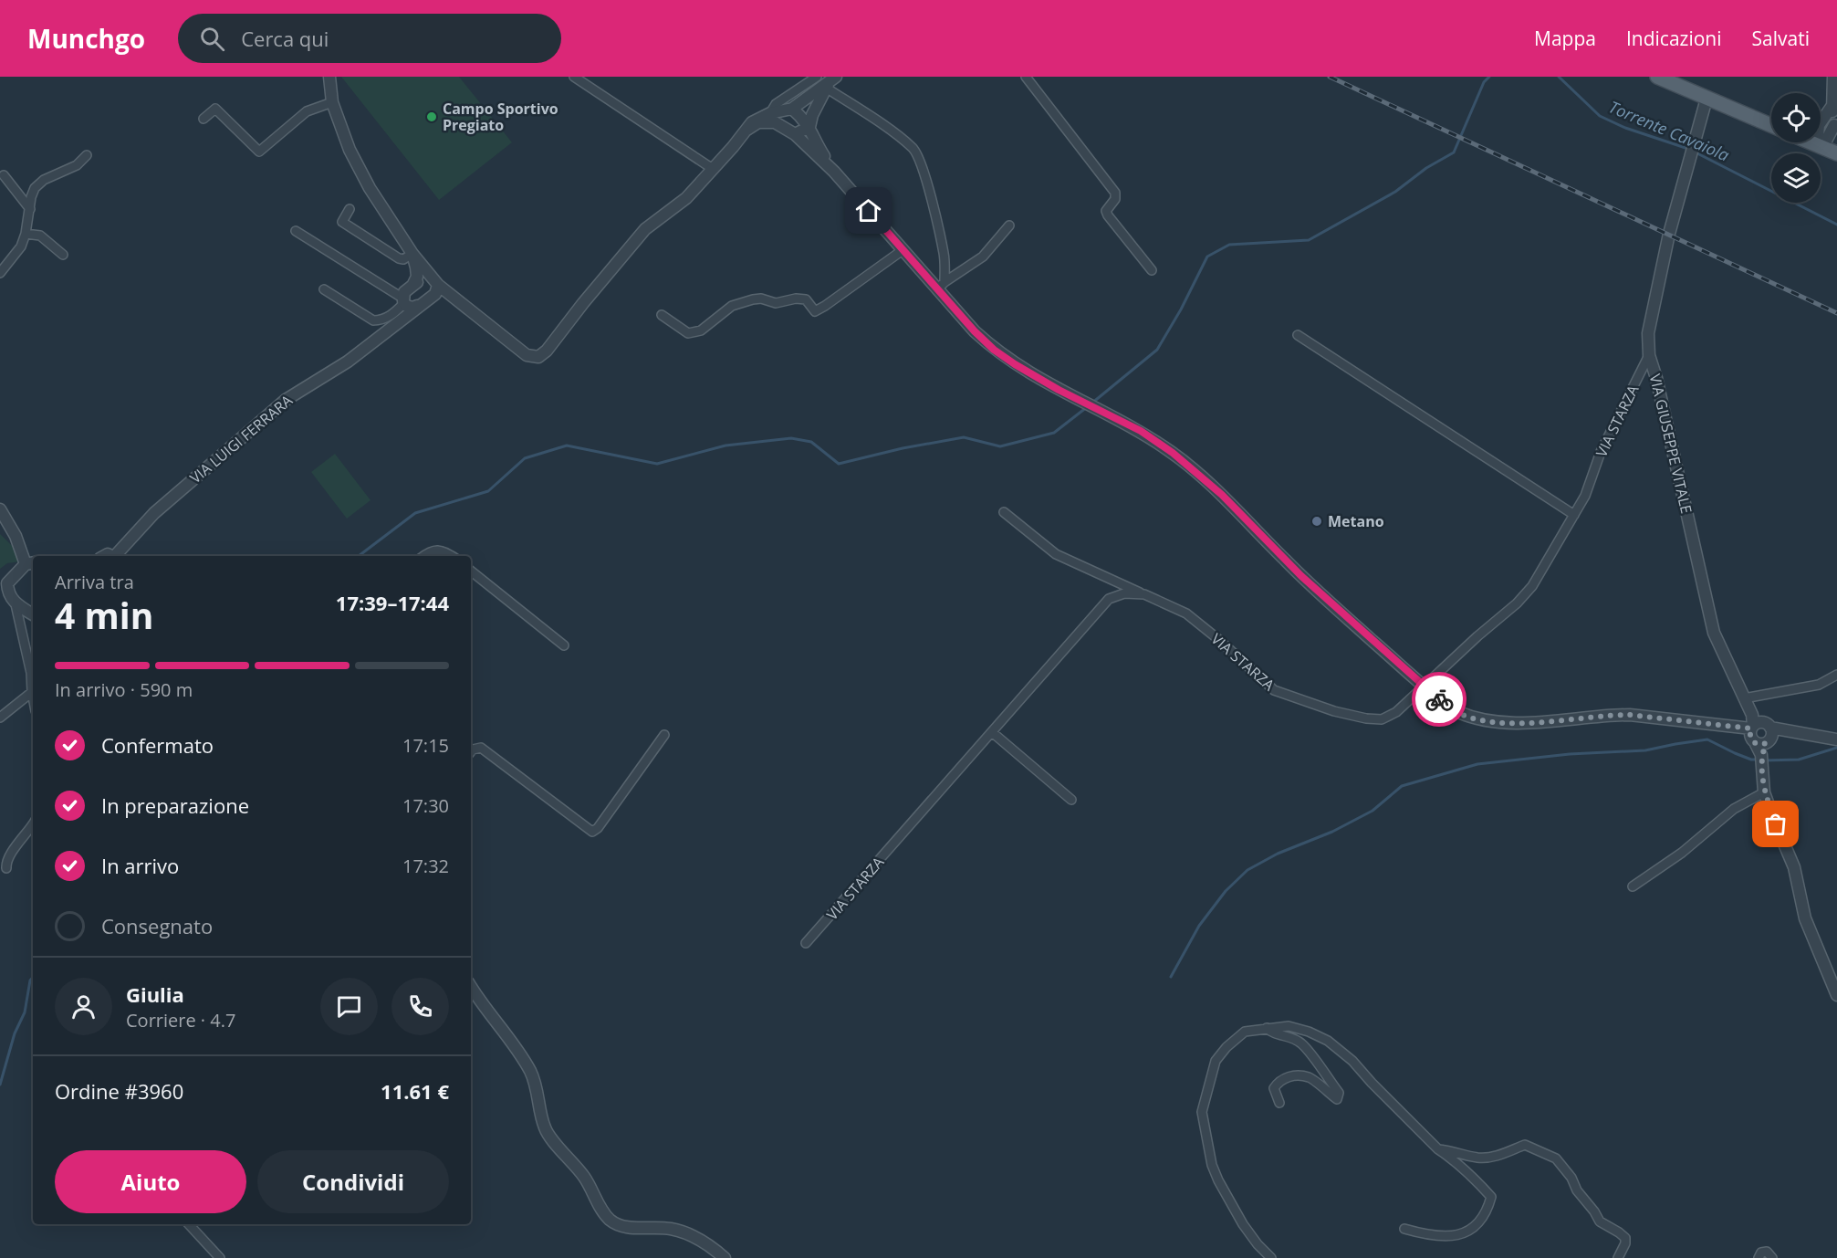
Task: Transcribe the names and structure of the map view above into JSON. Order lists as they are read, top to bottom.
{
  "streets": {
    "street": ["VIA STARZA", "VIA LUIGI FERRARA", "VIA GIUSEPPE VITALE"]
  },
  "crossings": [
    ["VIA STARZA", "VIA GIUSEPPE VITALE"]
  ],
  "water": ["Torrente Cavaiola"],
  "places": ["Campo Sportivo Pregiato", "Metano"],
  "page": {
    "header": "Munchgo",
    "search": "Cerca qui",
    "nav": ["Mappa", "Indicazioni", "Salvati"],
    "heading": ["4 min", "Arriva tra", "17:39–17:44"],
    "panel": [
      "Giulia",
      "Corriere · 4.7",
      "Ordine #3960",
      "11.61 €"
    ],
    "bar": "In arrivo · 590 m",
    "list": [
      ["Confermato", "17:15"],
      ["In preparazione", "17:30"],
      ["In arrivo", "17:32"],
      "Consegnato"
    ],
    "buttons": ["Aiuto", "Condividi"]
  }
}
